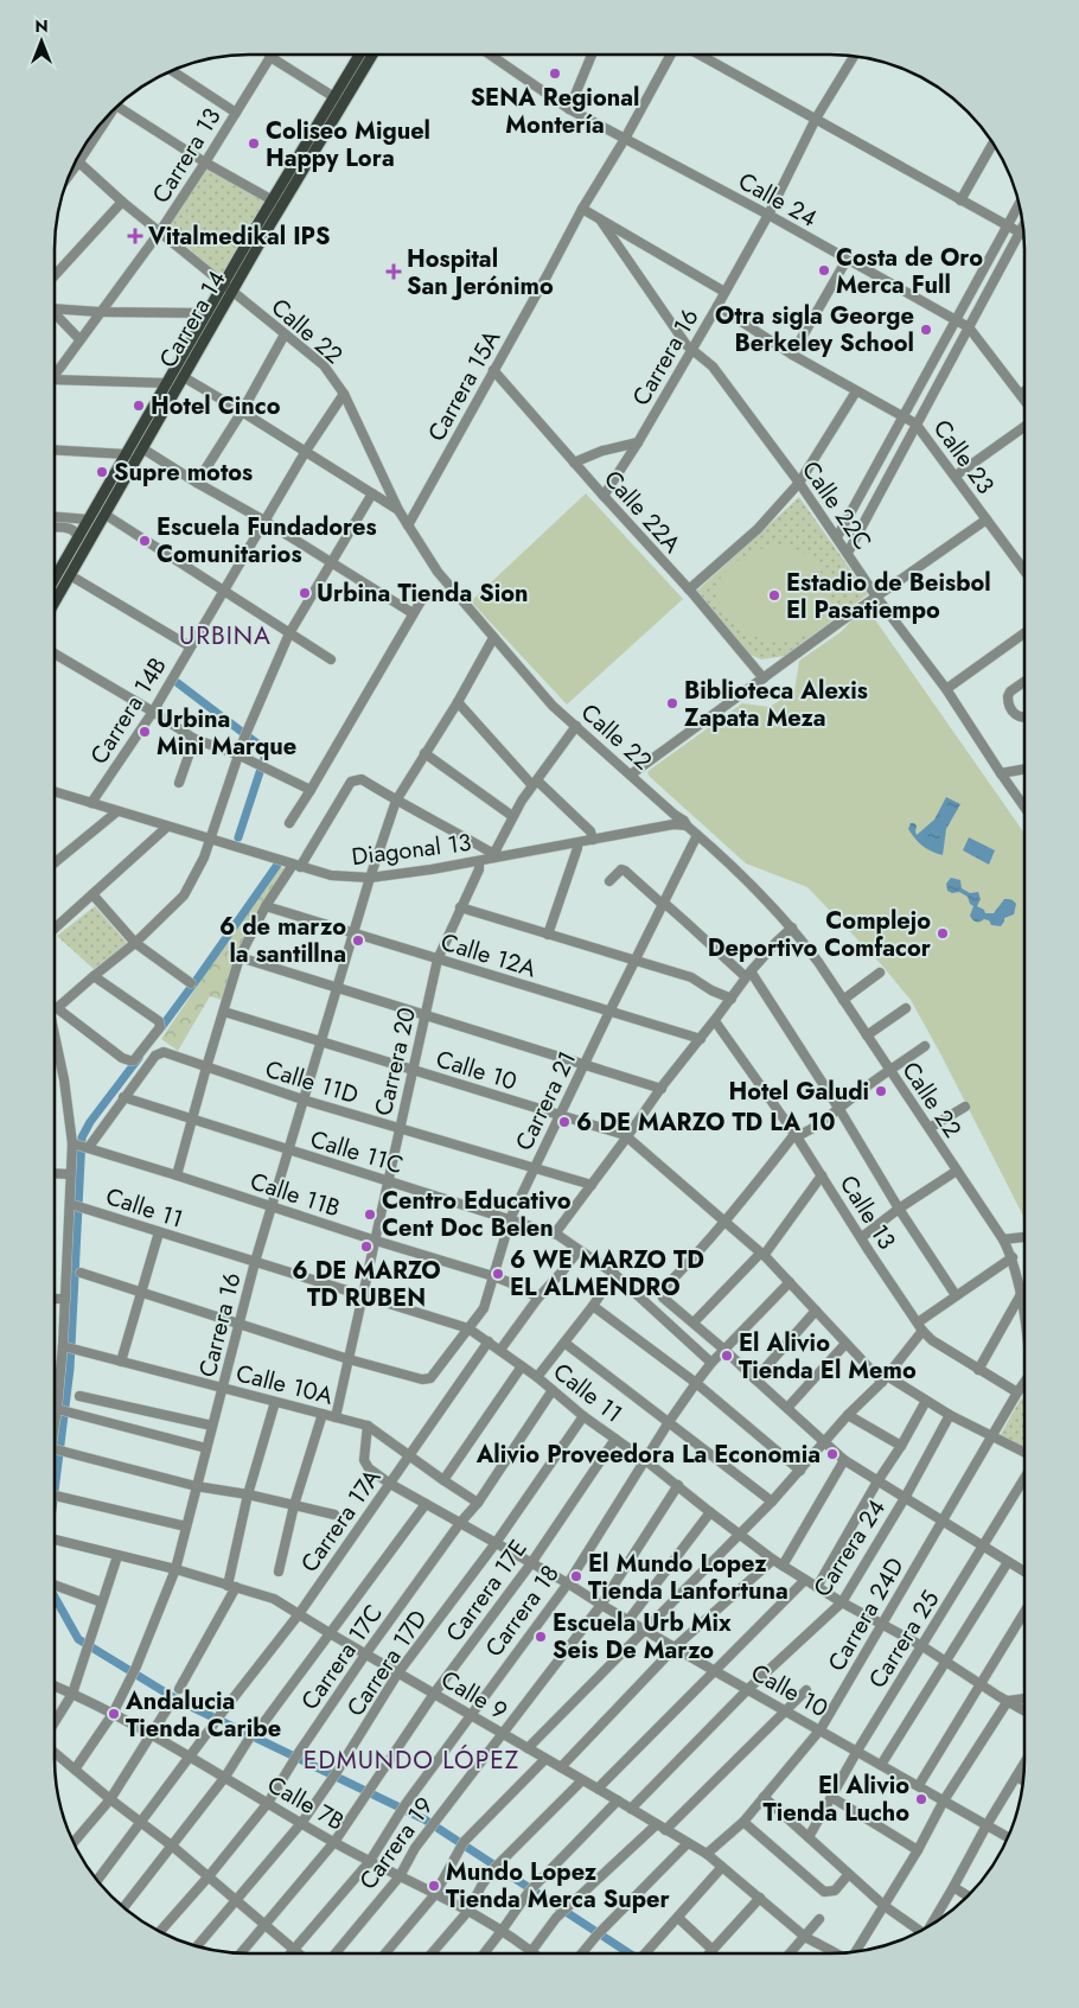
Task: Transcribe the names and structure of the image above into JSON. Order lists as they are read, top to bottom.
{
  "streets": {
    "main road": ["Carrera 14"],
    "street": [
      "Carrera 13",
      "Calle 24",
      "Calle 22",
      "Carrera 16",
      "Carrera 15A",
      "Calle 23",
      "Calle 22C",
      "Calle 22A",
      "Carrera 14B",
      "Diagonal 13",
      "Calle 12A",
      "Carrera 20",
      "Calle 10",
      "Calle 11D",
      "Carrera 21",
      "Calle 11C",
      "Calle 11B",
      "Calle 11",
      "Calle 13",
      "Calle 10A",
      "Carrera 17A",
      "Carrera 24",
      "Carrera 17E",
      "Carrera 18",
      "Carrera 24D",
      "Carrera 25",
      "Carrera 17C",
      "Carrera 17D",
      "Calle 9",
      "Calle 7B",
      "Carrera 19"
    ]
  },
  "crossings": [
    ["Carrera 13", "Calle 22"],
    ["Calle 24", "Carrera 16"],
    ["Calle 24", "Carrera 15A"],
    ["Carrera 14", "Calle 22"],
    ["Calle 22", "Carrera 15A"],
    ["Calle 22", "Carrera 14B"],
    ["Calle 22", "Diagonal 13"],
    ["Calle 22", "Carrera 21"],
    ["Carrera 16", "Calle 23"],
    ["Carrera 16", "Calle 22C"],
    ["Carrera 16", "Calle 22A"],
    ["Carrera 16", "Diagonal 13"],
    ["Carrera 16", "Calle 12A"],
    ["Carrera 16", "Calle 10"],
    ["Carrera 16", "Calle 11D"],
    ["Carrera 16", "Calle 11C"],
    ["Carrera 16", "Calle 11B"],
    ["Carrera 16", "Calle 11"],
    ["Carrera 16", "Calle 10A"],
    ["Carrera 16", "Calle 9"],
    ["Carrera 16", "Calle 7B"],
    ["Carrera 15A", "Calle 22A"],
    ["Carrera 14B", "Diagonal 13"],
    ["Diagonal 13", "Carrera 20"],
    ["Calle 12A", "Carrera 20"],
    ["Calle 12A", "Carrera 21"],
    ["Carrera 20", "Calle 10"],
    ["Carrera 20", "Calle 11D"],
    ["Carrera 20", "Carrera 21"],
    ["Carrera 20", "Calle 11C"],
    ["Carrera 20", "Calle 11B"],
    ["Carrera 20", "Calle 11"],
    ["Carrera 20", "Calle 10A"],
    ["Calle 10", "Carrera 21"],
    ["Calle 10", "Calle 10A"],
    ["Calle 10", "Carrera 17A"],
    ["Calle 10", "Carrera 24"],
    ["Calle 10", "Carrera 17E"],
    ["Calle 10", "Carrera 18"],
    ["Calle 10", "Carrera 24D"],
    ["Calle 10", "Carrera 25"],
    ["Calle 10", "Carrera 17C"],
    ["Calle 10", "Carrera 17D"],
    ["Calle 10", "Carrera 19"],
    ["Calle 11D", "Carrera 21"],
    ["Calle 11D", "Calle 11C"],
    ["Carrera 21", "Calle 11C"],
    ["Carrera 21", "Calle 11B"],
    ["Carrera 21", "Calle 11"],
    ["Calle 11C", "Carrera 18"],
    ["Calle 11", "Carrera 17A"],
    ["Calle 11", "Carrera 24"],
    ["Calle 11", "Carrera 17E"],
    ["Calle 11", "Carrera 18"],
    ["Calle 11", "Carrera 24D"],
    ["Calle 11", "Carrera 25"],
    ["Calle 11", "Carrera 17C"],
    ["Calle 11", "Carrera 17D"],
    ["Calle 11", "Carrera 19"],
    ["Calle 13", "Carrera 24D"],
    ["Calle 10A", "Carrera 17A"],
    ["Calle 10A", "Carrera 17C"],
    ["Carrera 17A", "Calle 9"],
    ["Carrera 17A", "Calle 7B"],
    ["Carrera 24", "Calle 9"],
    ["Carrera 17E", "Calle 9"],
    ["Carrera 17E", "Calle 7B"],
    ["Carrera 18", "Calle 9"],
    ["Carrera 18", "Calle 7B"],
    ["Carrera 24D", "Calle 9"],
    ["Carrera 17C", "Calle 9"],
    ["Carrera 17C", "Calle 7B"],
    ["Carrera 17D", "Calle 9"],
    ["Carrera 17D", "Calle 7B"],
    ["Calle 9", "Carrera 19"],
    ["Calle 7B", "Carrera 19"]
  ],
  "districts": ["URBINA", "EDMUNDO LÓPEZ"],
  "places": {
    "other": [
      "SENA Regional Montería",
      "Coliseo Miguel Happy Lora",
      "Costa de Oro Merca Full",
      "Otra sigla George Berkeley School",
      "Hotel Cinco",
      "Supre motos",
      "Escuela Fundadores Comunitarios",
      "Urbina Tienda Sion",
      "Estadio de Beisbol El Pasatiempo",
      "Biblioteca Alexis Zapata Meza",
      "Urbina Mini Marque",
      "Complejo Deportivo Comfacor",
      "6 de marzo la santillna",
      "Hotel Galudi",
      "6 DE MARZO TD LA 10",
      "Centro Educativo Cent Doc Belen",
      "6 DE MARZO TD RUBEN",
      "6 WE MARZO TD EL ALMENDRO",
      "El Alivio Tienda El Memo",
      "Alivio Proveedora La Economia",
      "El Mundo Lopez Tienda Lanfortuna",
      "Escuela Urb Mix Seis De Marzo",
      "Andalucia Tienda Caribe",
      "El Alivio Tienda Lucho",
      "Mundo Lopez Tienda Merca Super"
    ],
    "health": ["Vitalmedikal IPS", "Hospital San Jerónimo"]
  },
  "north": "top"
}
